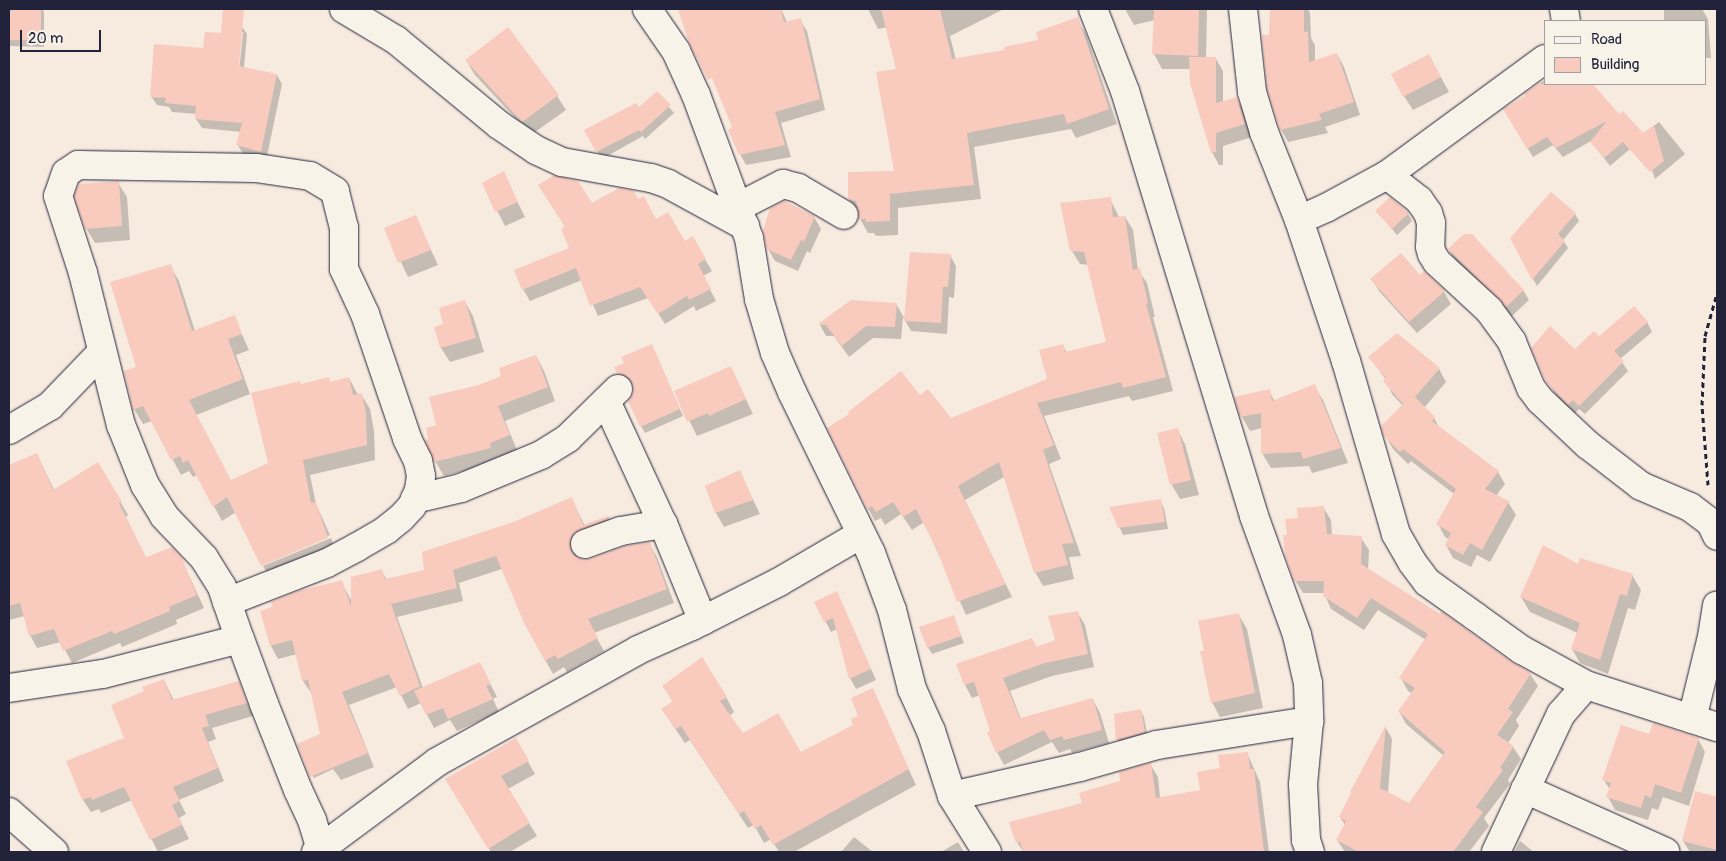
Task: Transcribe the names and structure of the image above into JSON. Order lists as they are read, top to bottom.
{
  "legend": ["Road", "Building"],
  "scale_bar": "20 m"
}
